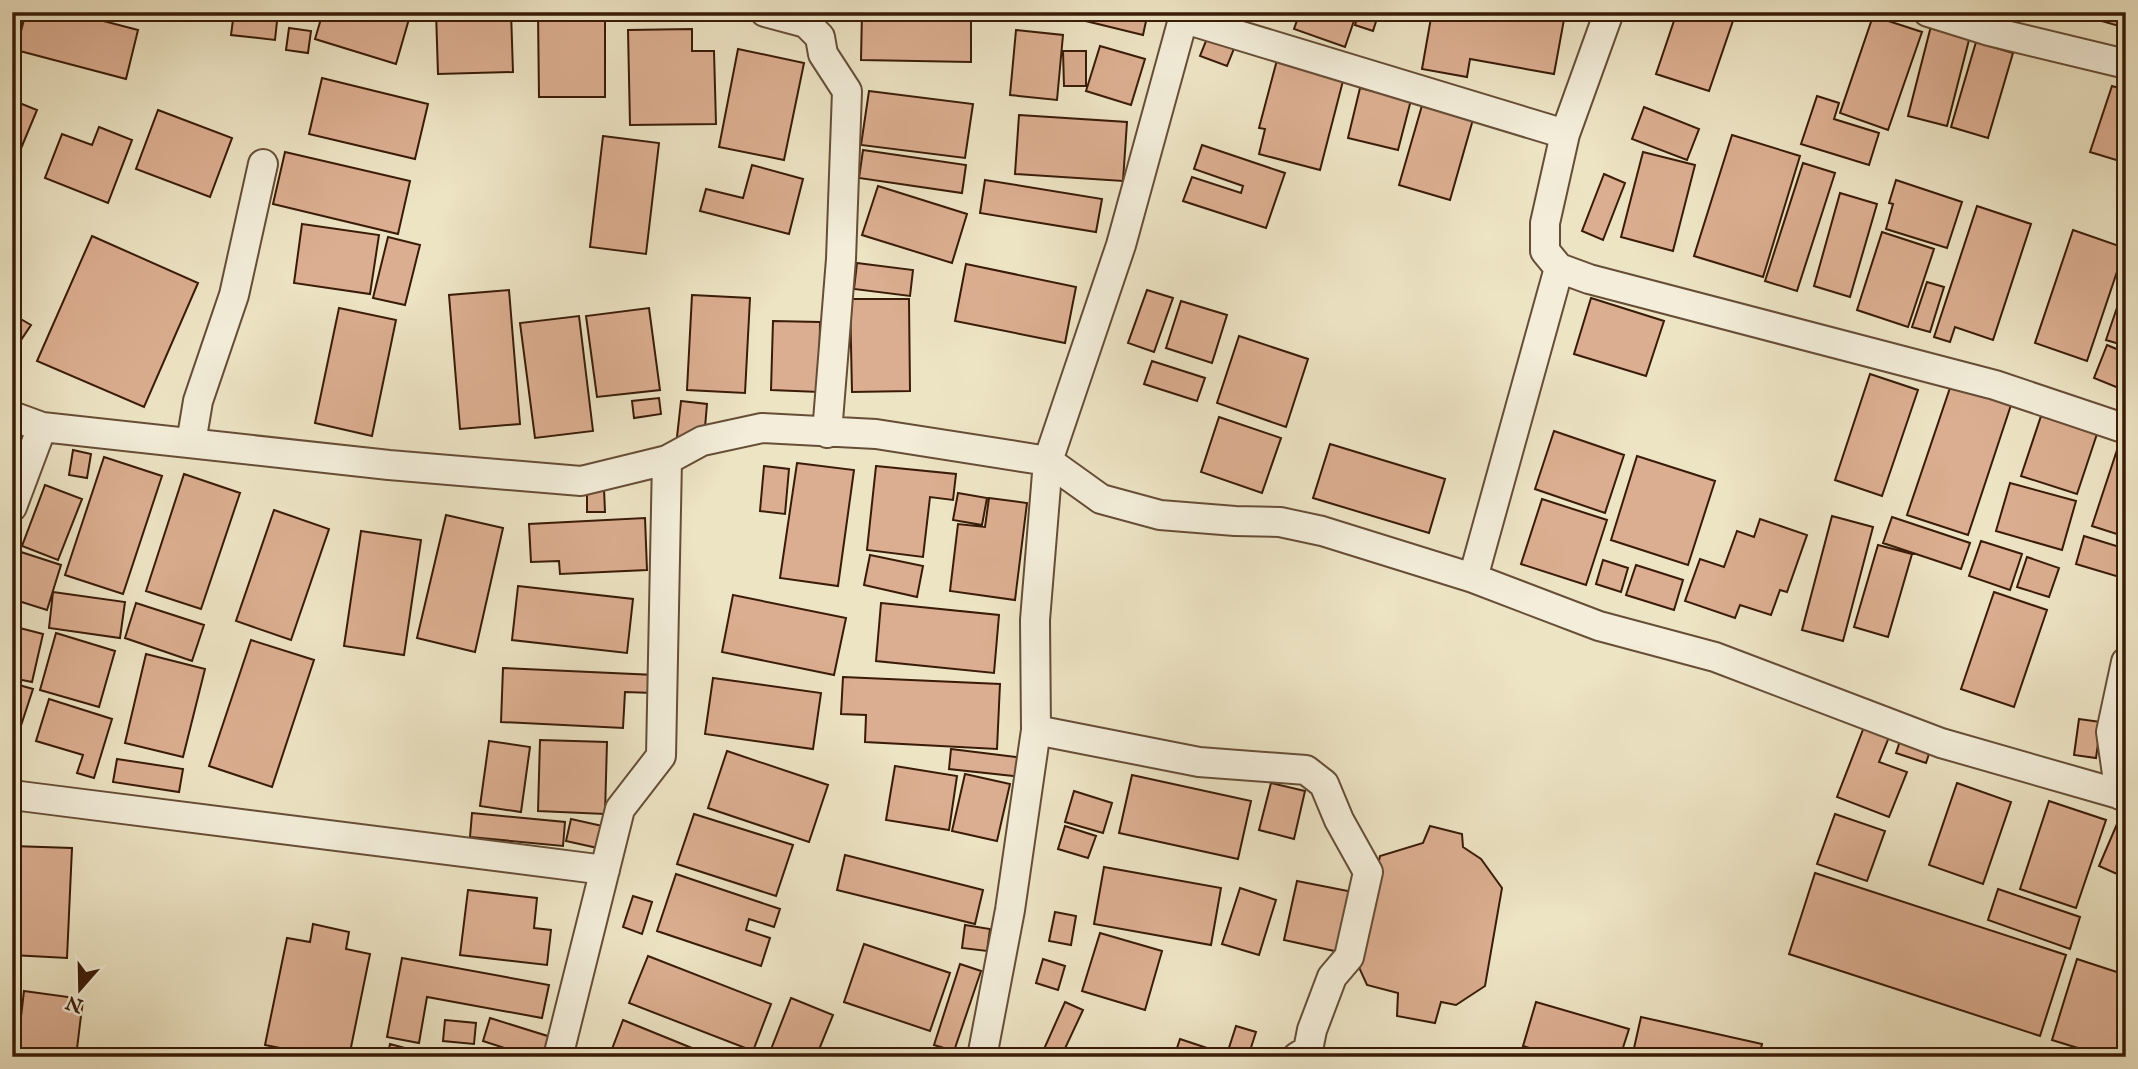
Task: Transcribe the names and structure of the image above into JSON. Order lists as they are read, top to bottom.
{
  "north": "bottom"
}
